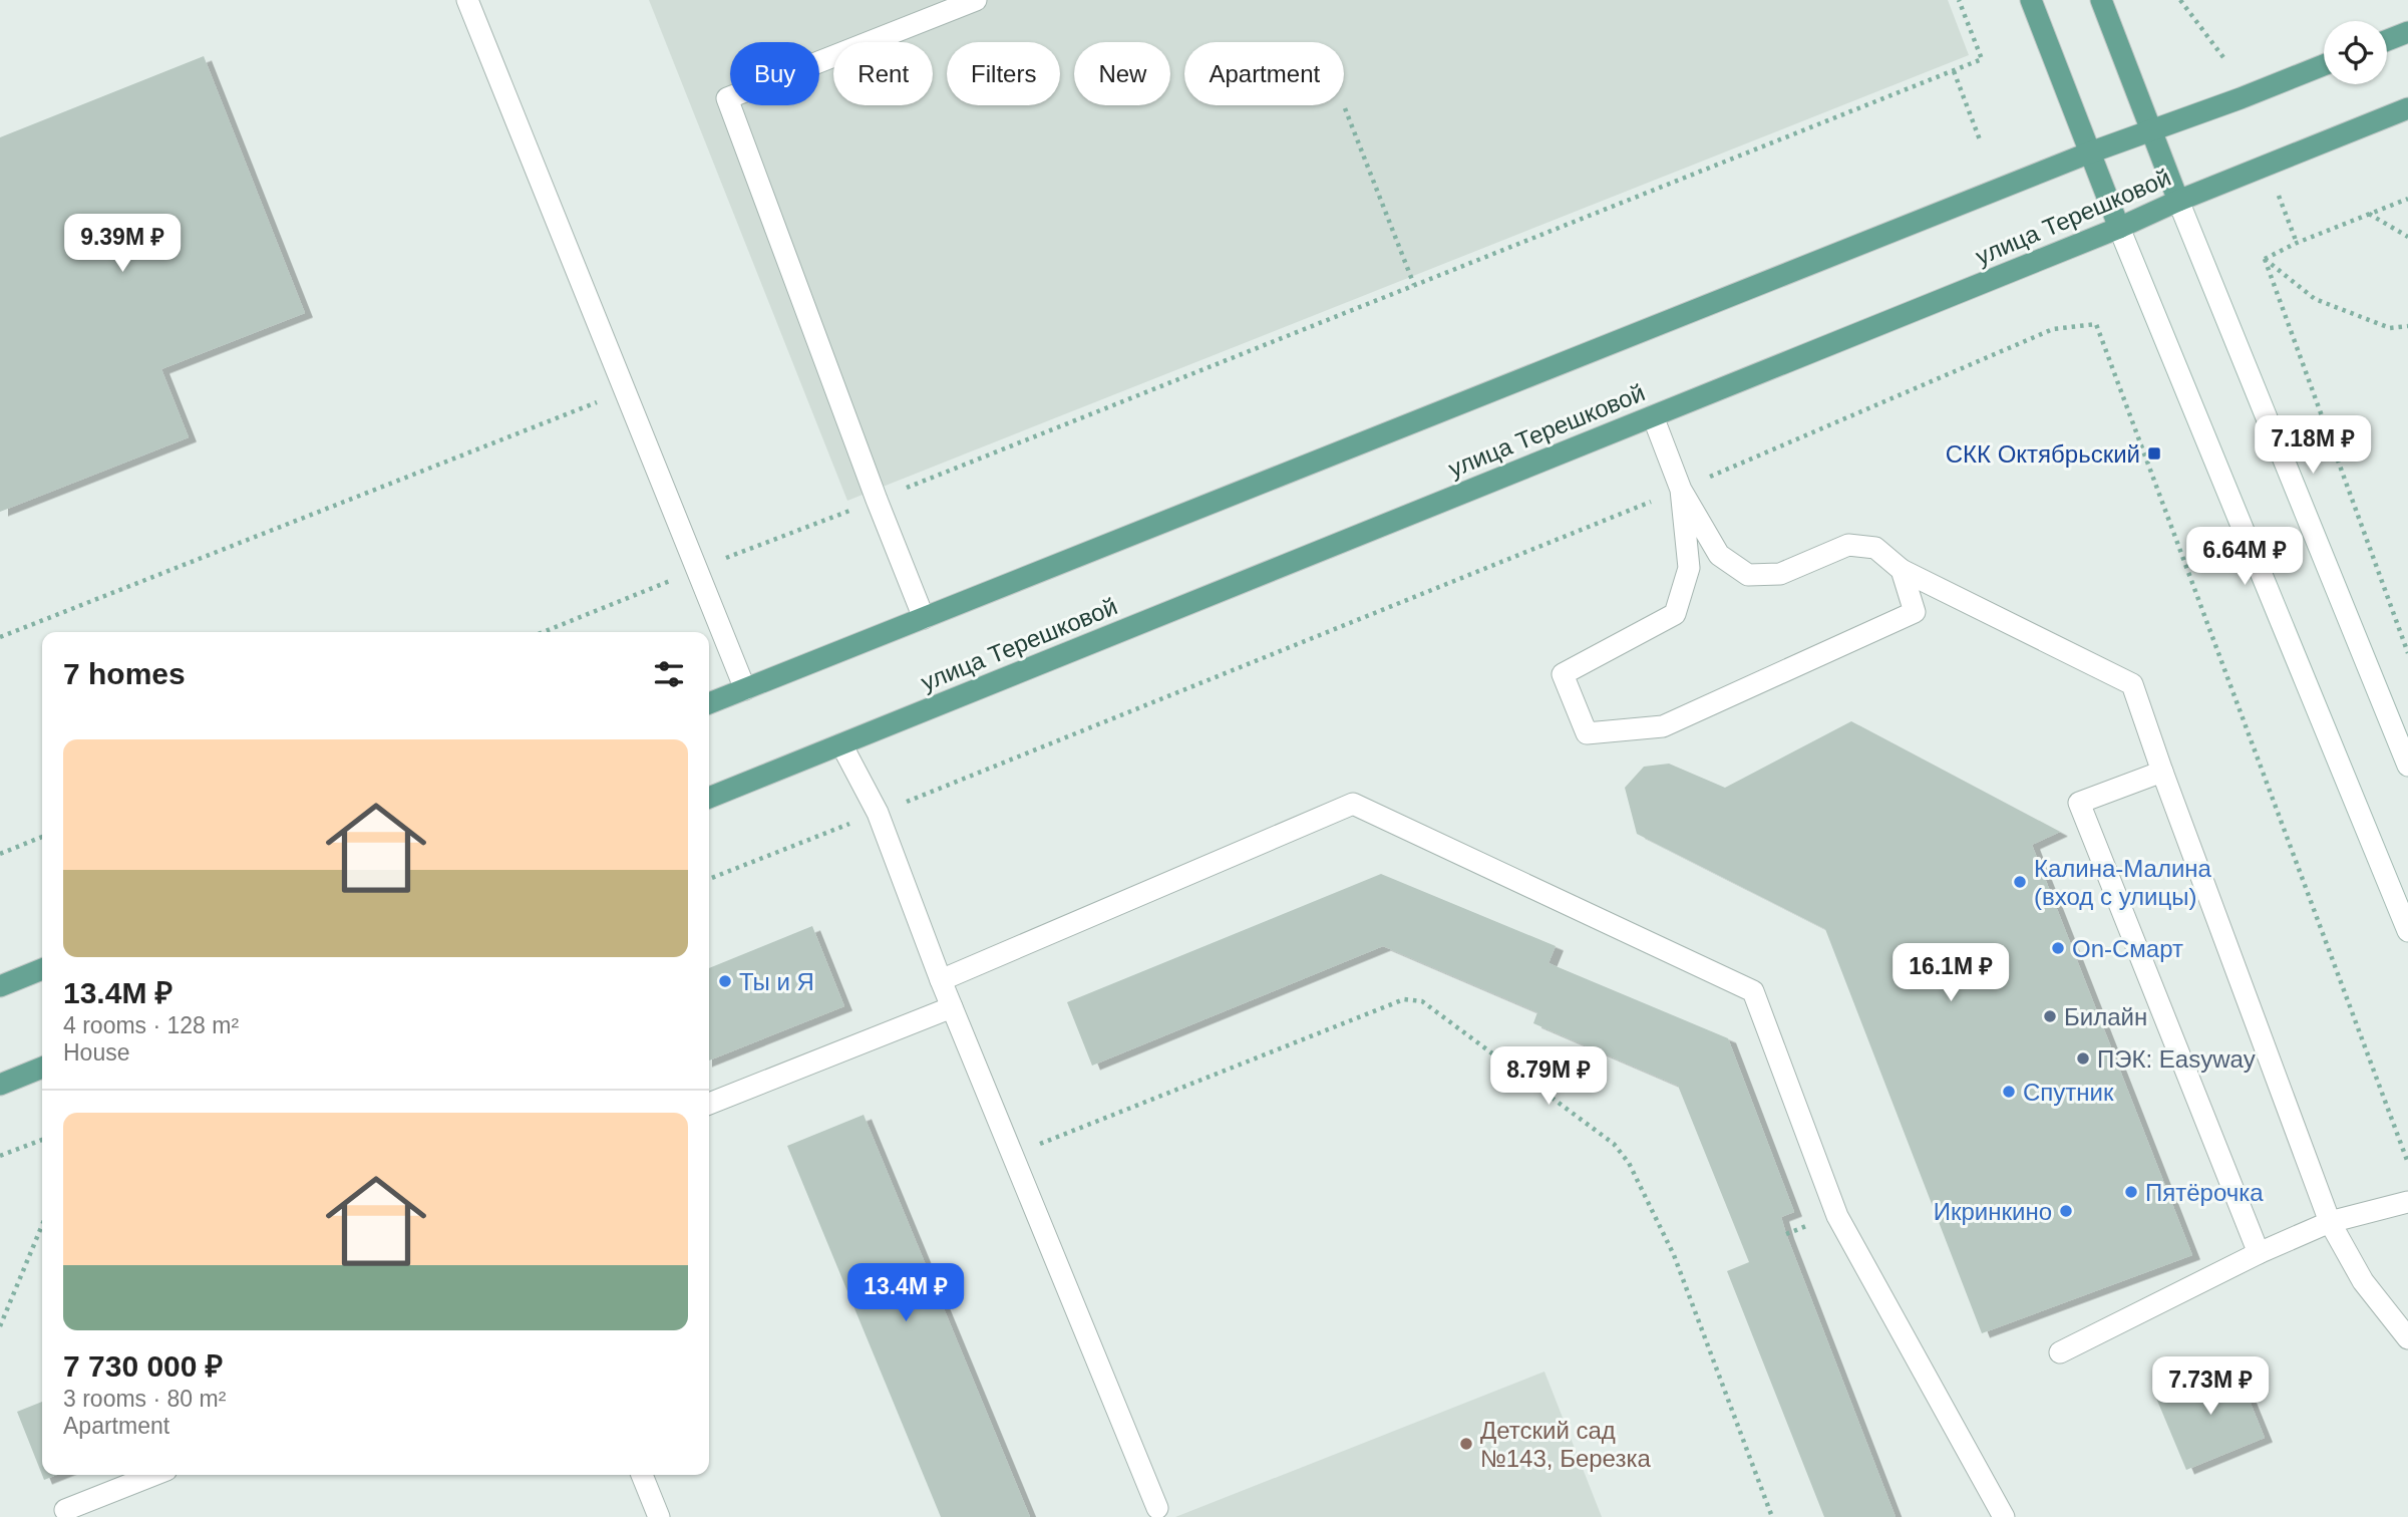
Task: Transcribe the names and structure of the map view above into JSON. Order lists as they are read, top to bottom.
{
  "streets": {
    "main road": ["улица Терешковой"]
  },
  "places": {
    "transit": ["СКК Октябрьский"],
    "other": [
      "Калина-Малина (вход с улицы)",
      "On-Смарт",
      "Ты и Я",
      "Билайн",
      "ПЭК: Easyway",
      "Спутник",
      "Пятёрочка",
      "Икринкино",
      "Детский сад №143, Березка"
    ]
  },
  "page": {
    "chip": [
      "Buy",
      "Rent",
      "Filters",
      "New",
      "Apartment"
    ],
    "price": [
      "9.39M ₽",
      "7.18M ₽",
      "6.64M ₽",
      "16.1M ₽",
      "8.79M ₽",
      "13.4M ₽",
      "7.73M ₽"
    ],
    "heading": "7 homes",
    "list": [
      {
        "name": "13.4M ₽",
        "note": "4 rooms · 128 m² · House"
      },
      {
        "name": "7 730 000 ₽",
        "note": "3 rooms · 80 m² · Apartment"
      }
    ]
  }
}
